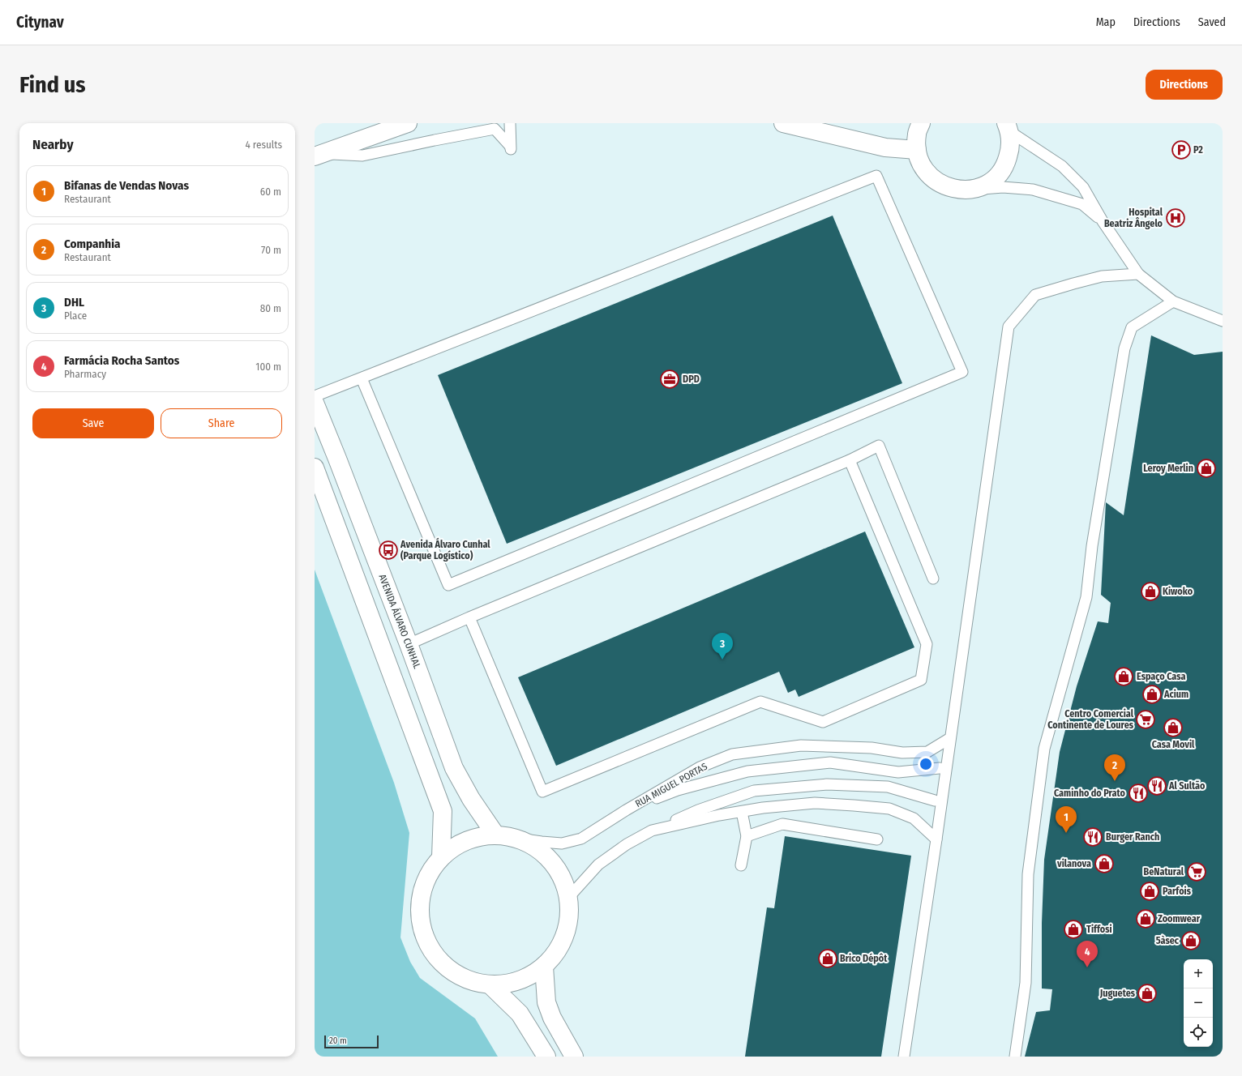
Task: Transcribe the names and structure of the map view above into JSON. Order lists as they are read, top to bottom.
{
  "streets": {
    "main road": ["AVENIDA ÁLVARO CUNHAL"],
    "lane": ["RUA MIGUEL PORTAS"]
  },
  "places": {
    "parking": ["P2"],
    "hospital": ["Hospital Beatriz Ângelo"],
    "office": ["DPD"],
    "shop": [
      "Leroy Merlin",
      "Kiwoko",
      "Espaço Casa",
      "Acium",
      "Casa Movil",
      "vilanova",
      "Parfois",
      "Zoomwear",
      "Tiffosi",
      "5àsec",
      "Brico Dépôt",
      "Juguetes"
    ],
    "bus stop": ["Avenida Álvaro Cunhal (Parque Logístico)"],
    "supermarket": ["Centro Comercial Continente de Loures", "BeNatural"],
    "restaurant": ["Al Sultão", "Caminho do Prato", "Burger Ranch"]
  },
  "scale_bar": "20 m",
  "page": {
    "header": "Citynav",
    "nav": ["Map", "Directions", "Saved"],
    "buttons": [
      "Directions",
      ["Save", "Share"]
    ],
    "title": "Find us",
    "heading": ["Nearby", "4 results"],
    "list": [
      {
        "mark": "1",
        "name": "Bifanas de Vendas Novas",
        "note": "Restaurant",
        "value": "60 m"
      },
      {
        "mark": "2",
        "name": "Companhia",
        "note": "Restaurant",
        "value": "70 m"
      },
      {
        "mark": "3",
        "name": "DHL",
        "note": "Place",
        "value": "80 m"
      },
      {
        "mark": "4",
        "name": "Farmácia Rocha Santos",
        "note": "Pharmacy",
        "value": "100 m"
      }
    ],
    "pins": [
      "3",
      "2",
      "1",
      "4"
    ],
    "map_buttons": ["+", "−"],
    "scale": "20 m"
  }
}
